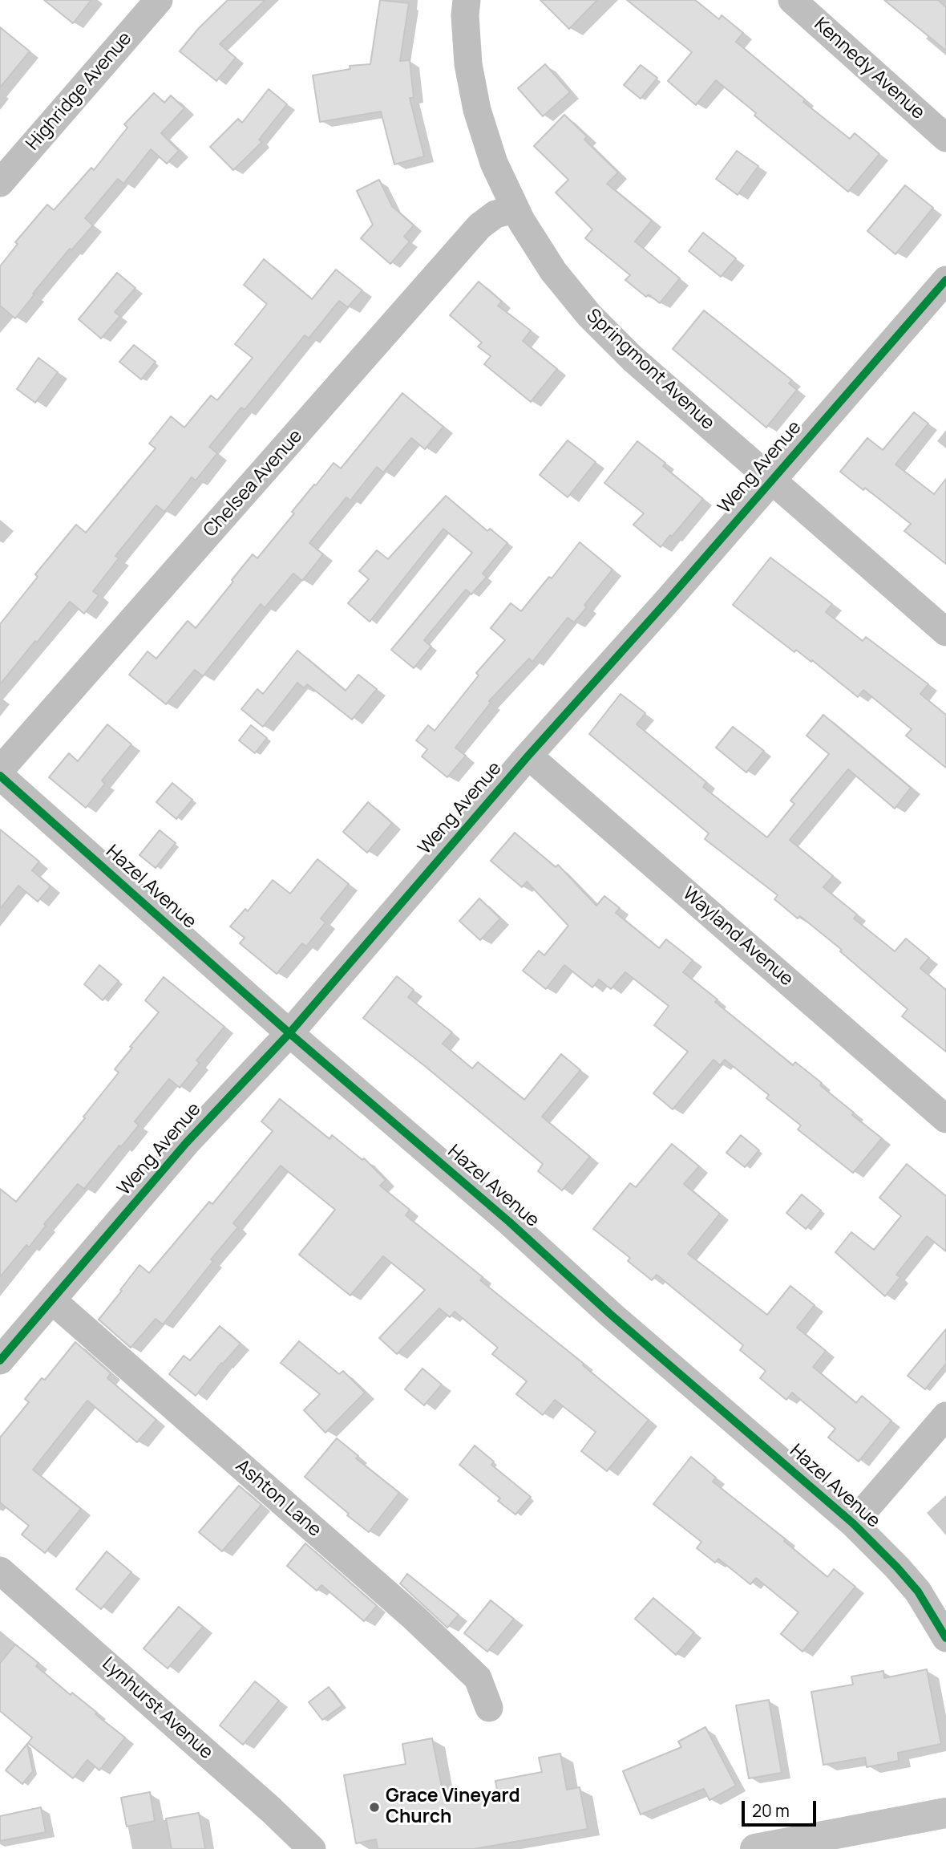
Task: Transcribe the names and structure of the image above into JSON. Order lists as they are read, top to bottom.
{
  "streets": {
    "street": [
      "Kennedy Avenue",
      "Highridge Avenue",
      "Springmont Avenue",
      "Weng Avenue",
      "Chelsea Avenue",
      "Hazel Avenue",
      "Wayland Avenue",
      "Ashton Lane",
      "Lynhurst Avenue"
    ]
  },
  "crossings": [
    ["Springmont Avenue", "Weng Avenue"],
    ["Springmont Avenue", "Chelsea Avenue"],
    ["Weng Avenue", "Hazel Avenue"],
    ["Weng Avenue", "Wayland Avenue"],
    ["Weng Avenue", "Ashton Lane"]
  ],
  "places": ["Grace Vineyard Church"],
  "scale_bar": "20 m"
}
